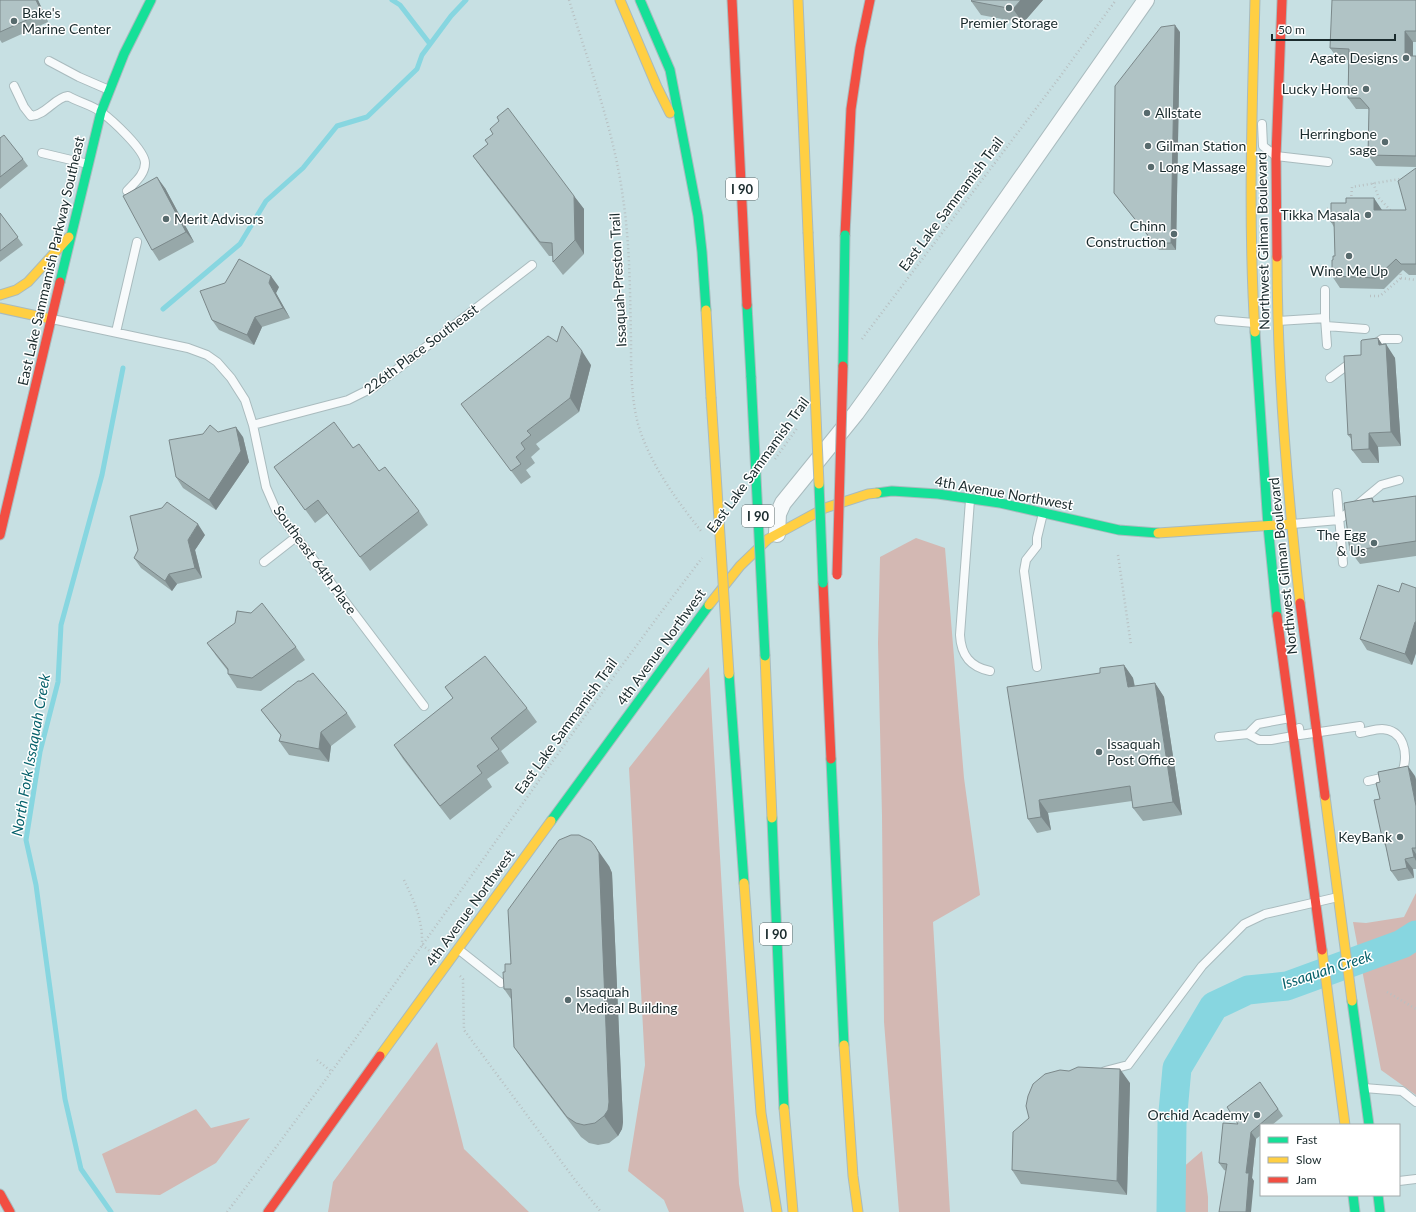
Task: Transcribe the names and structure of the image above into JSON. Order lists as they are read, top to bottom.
{
  "streets": {
    "main road": [
      "I 90",
      "Northwest Gilman Boulevard",
      "East Lake Sammamish Parkway Southeast",
      "4th Avenue Northwest"
    ],
    "lane": ["226th Place Southeast", "Southeast 64th Place"],
    "path": ["East Lake Sammamish Trail", "Issaquah-Preston Trail"]
  },
  "crossings": [
    ["Northwest Gilman Boulevard", "4th Avenue Northwest"],
    ["East Lake Sammamish Parkway Southeast", "Southeast 64th Place"],
    ["226th Place Southeast", "Southeast 64th Place"]
  ],
  "water": ["North Fork Issaquah Creek", "Issaquah Creek"],
  "places": [
    "Premier Storage",
    "Bake's Marine Center",
    "Agate Designs",
    "Lucky Home",
    "Allstate",
    "Herringbone sage",
    "Gilman Station",
    "Long Massage",
    "Tikka Masala",
    "Merit Advisors",
    "Chinn Construction",
    "Wine Me Up",
    "The Egg & Us",
    "Issaquah Post Office",
    "KeyBank",
    "Issaquah Medical Building",
    "Orchid Academy"
  ],
  "legend": ["Fast", "Slow", "Jam"],
  "scale_bar": "50 m"
}
